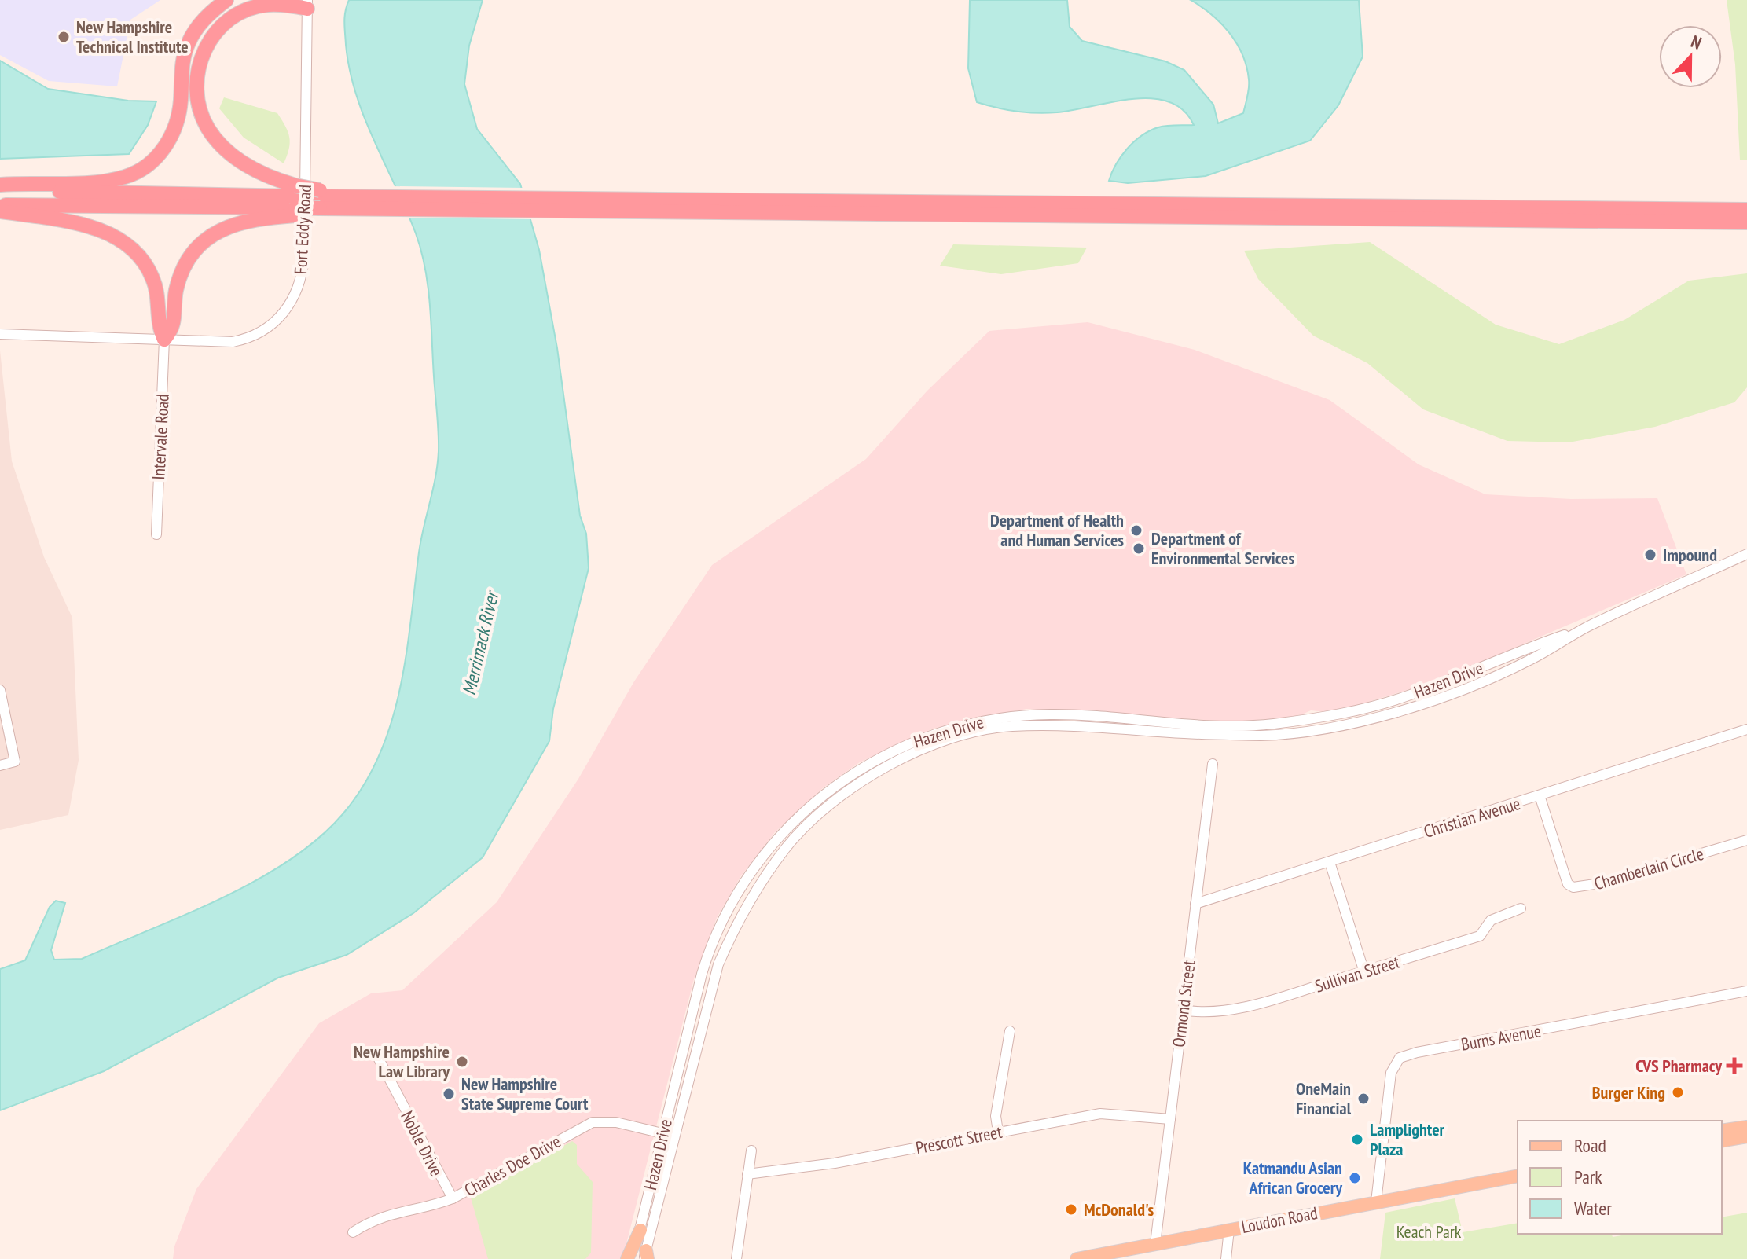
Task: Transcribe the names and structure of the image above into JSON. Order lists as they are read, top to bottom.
{
  "streets": {
    "main road": ["Loudon Road"],
    "street": [
      "Fort Eddy Road",
      "Intervale Road",
      "Hazen Drive",
      "Christian Avenue",
      "Chamberlain Circle",
      "Sullivan Street",
      "Ormond Street",
      "Burns Avenue",
      "Prescott Street",
      "Noble Drive",
      "Charles Doe Drive"
    ]
  },
  "crossings": [
    ["Fort Eddy Road", "Intervale Road"],
    ["Hazen Drive", "Charles Doe Drive"],
    ["Christian Avenue", "Chamberlain Circle"],
    ["Christian Avenue", "Ormond Street"],
    ["Sullivan Street", "Ormond Street"],
    ["Ormond Street", "Prescott Street"],
    ["Ormond Street", "Loudon Road"],
    ["Burns Avenue", "Loudon Road"],
    ["Noble Drive", "Charles Doe Drive"]
  ],
  "water": ["Merrimack River"],
  "parks": ["Keach Park"],
  "places": {
    "other": [
      "New Hampshire Technical Institute",
      "Department of Health and Human Services",
      "Department of Environmental Services",
      "Impound",
      "New Hampshire Law Library",
      "Burger King",
      "New Hampshire State Supreme Court",
      "OneMain Financial",
      "Lamplighter Plaza",
      "Katmandu Asian African Grocery",
      "McDonald's"
    ],
    "health": ["CVS Pharmacy"]
  },
  "legend": ["Road", "Park", "Water"],
  "north": "top"
}
